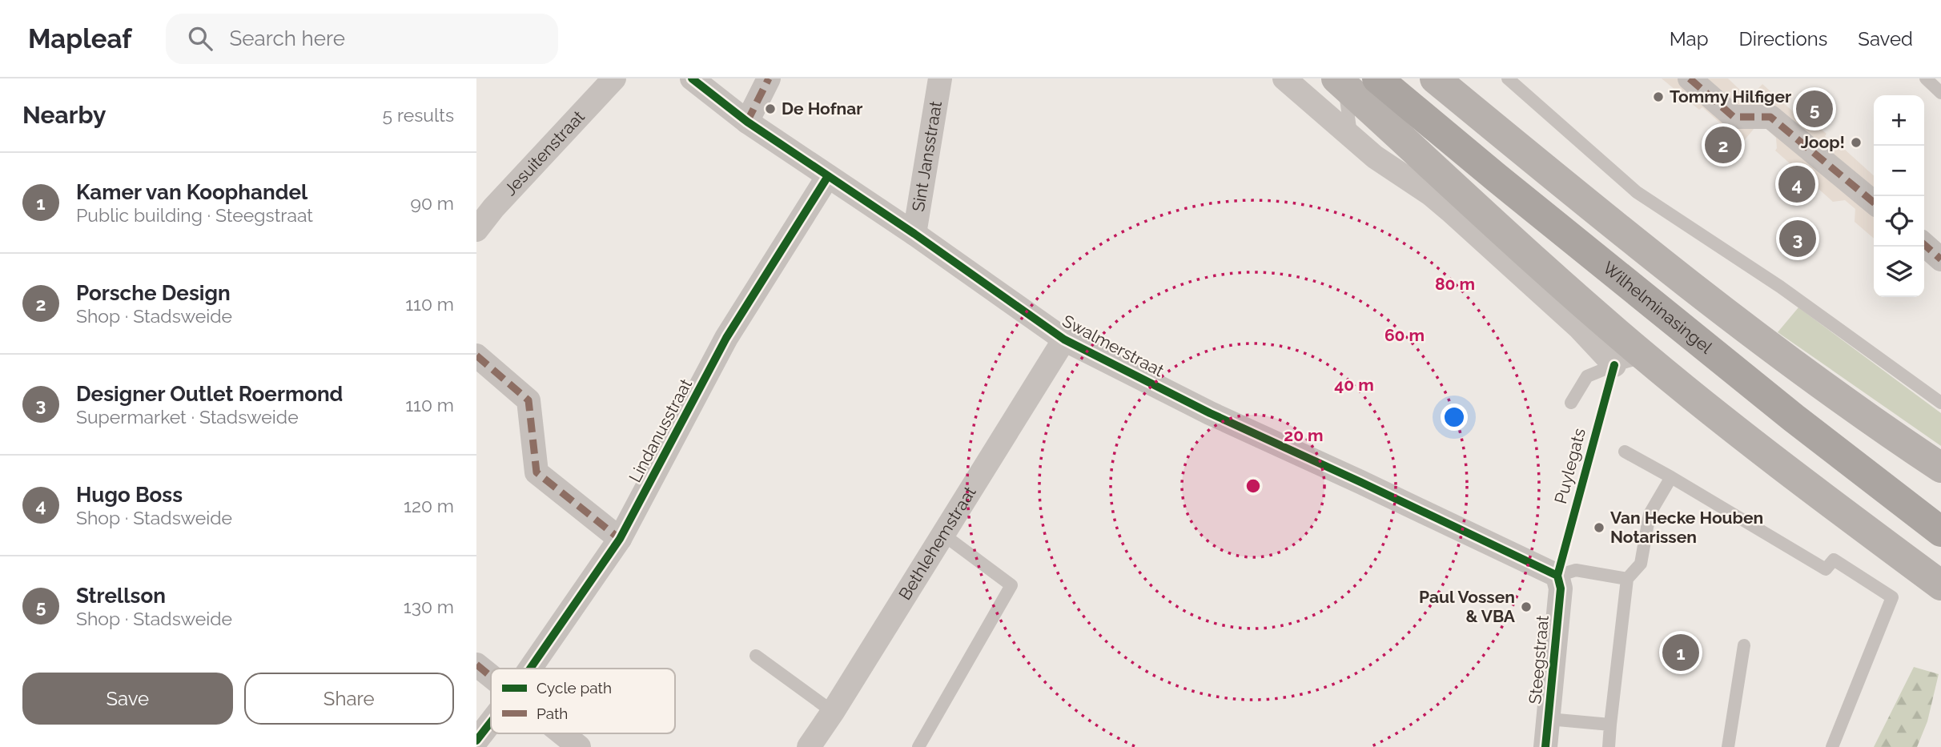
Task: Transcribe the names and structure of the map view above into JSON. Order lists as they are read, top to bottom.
{
  "streets": {
    "main road": ["Wilhelminasingel"],
    "street": [
      "Jesuitenstraat",
      "Sint Jansstraat",
      "Swalmerstraat",
      "Lindanusstraat",
      "Bethlehemstraat",
      "Steegstraat"
    ],
    "cycle path": ["Puylegats"]
  },
  "crossings": [
    ["Sint Jansstraat", "Swalmerstraat"],
    ["Swalmerstraat", "Lindanusstraat"],
    ["Swalmerstraat", "Bethlehemstraat"],
    ["Swalmerstraat", "Steegstraat"]
  ],
  "places": [
    "Tommy Hilfiger",
    "De Hofnar",
    "Joop!",
    "Van Hecke Houben Notarissen",
    "Paul Vossen & VBA"
  ],
  "legend": ["Cycle path", "Path"],
  "page": {
    "header": "Mapleaf",
    "search": "Search here",
    "nav": ["Map", "Directions", "Saved"],
    "heading": ["Nearby", "5 results"],
    "pins": [
      "5",
      "2",
      "4",
      "3",
      "1"
    ],
    "map_buttons": ["+", "−"],
    "list": [
      {
        "mark": "1",
        "name": "Kamer van Koophandel",
        "note": "Public building · Steegstraat",
        "value": "90 m"
      },
      {
        "mark": "2",
        "name": "Porsche Design",
        "note": "Shop · Stadsweide",
        "value": "110 m"
      },
      {
        "mark": "3",
        "name": "Designer Outlet Roermond",
        "note": "Supermarket · Stadsweide",
        "value": "110 m"
      },
      {
        "mark": "4",
        "name": "Hugo Boss",
        "note": "Shop · Stadsweide",
        "value": "120 m"
      },
      {
        "mark": "5",
        "name": "Strellson",
        "note": "Shop · Stadsweide",
        "value": "130 m"
      }
    ],
    "buttons": ["Save", "Share"]
  },
  "rings": [
    "80 m",
    "60 m",
    "40 m",
    "20 m"
  ]
}
